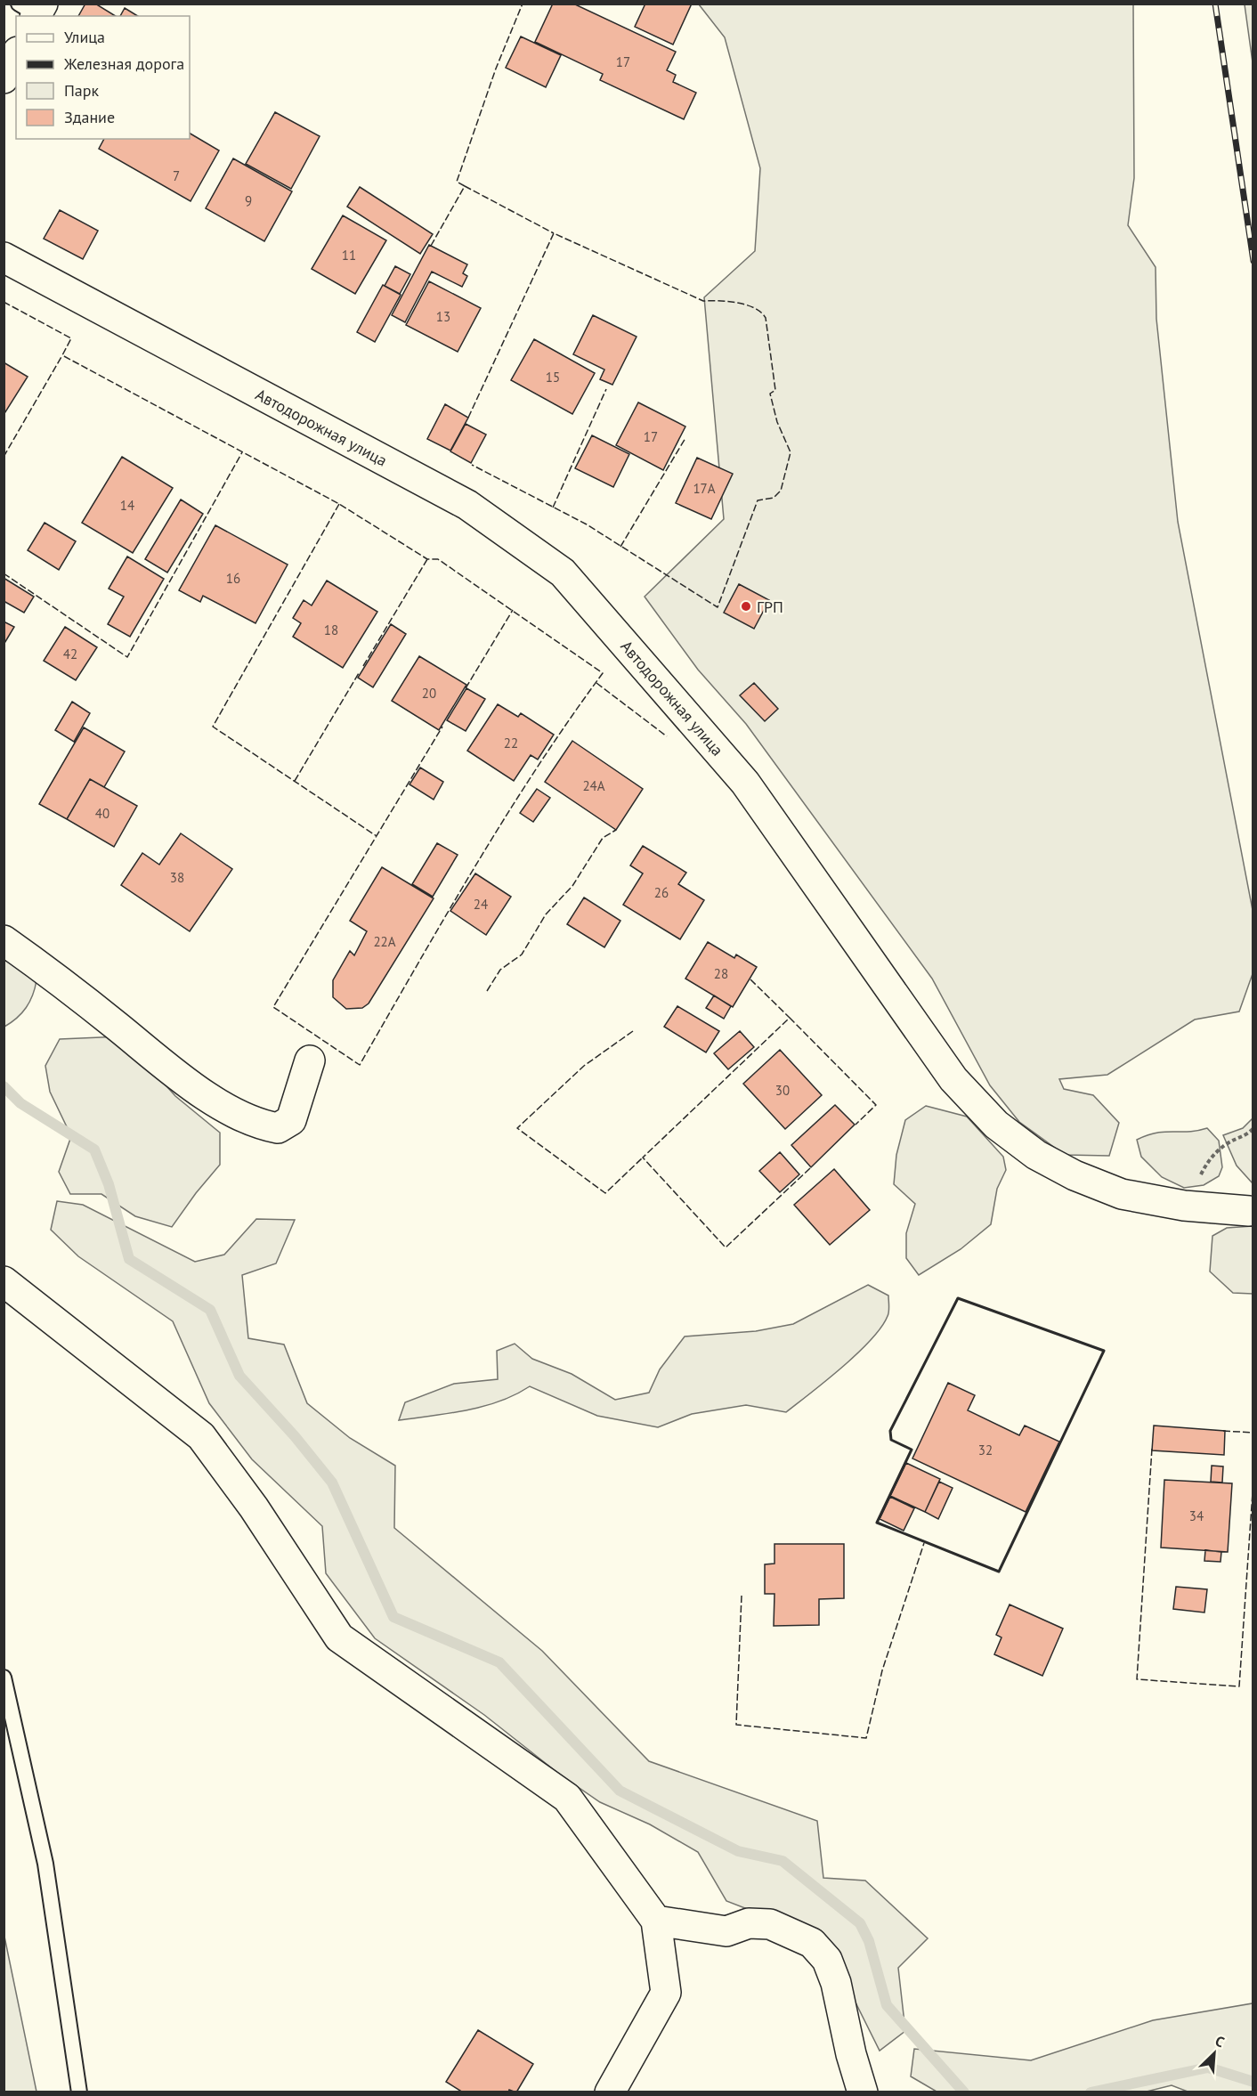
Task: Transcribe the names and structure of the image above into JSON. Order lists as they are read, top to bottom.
{
  "streets": {
    "street": ["Автодорожная улица"]
  },
  "places": ["ГРП"],
  "house_numbers": [
    "17",
    "7",
    "9",
    "11",
    "13",
    "15",
    "17",
    "17А",
    "14",
    "16",
    "18",
    "42",
    "20",
    "22",
    "24А",
    "40",
    "38",
    "26",
    "24",
    "22А",
    "28",
    "30",
    "32",
    "34"
  ],
  "legend": [
    "Улица",
    "Железная дорога",
    "Парк",
    "Здание"
  ],
  "north": "top right"
}
